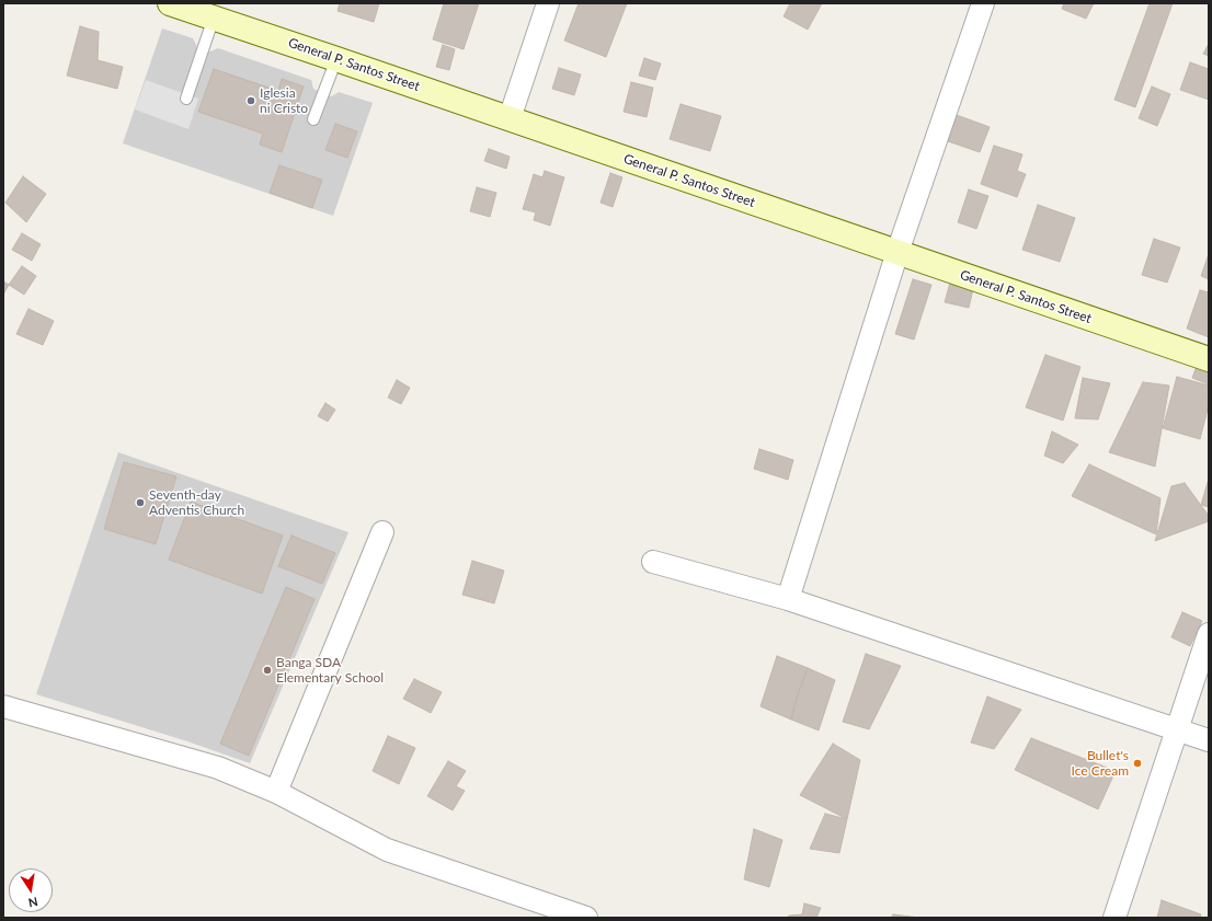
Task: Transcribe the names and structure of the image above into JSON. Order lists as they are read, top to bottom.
{
  "streets": {
    "street": ["General P. Santos Street"]
  },
  "places": [
    "Iglesia ni Cristo",
    "Seventh-day Adventis Church",
    "Banga SDA Elementary School",
    "Bullet's Ice Cream"
  ],
  "north": "bottom"
}
